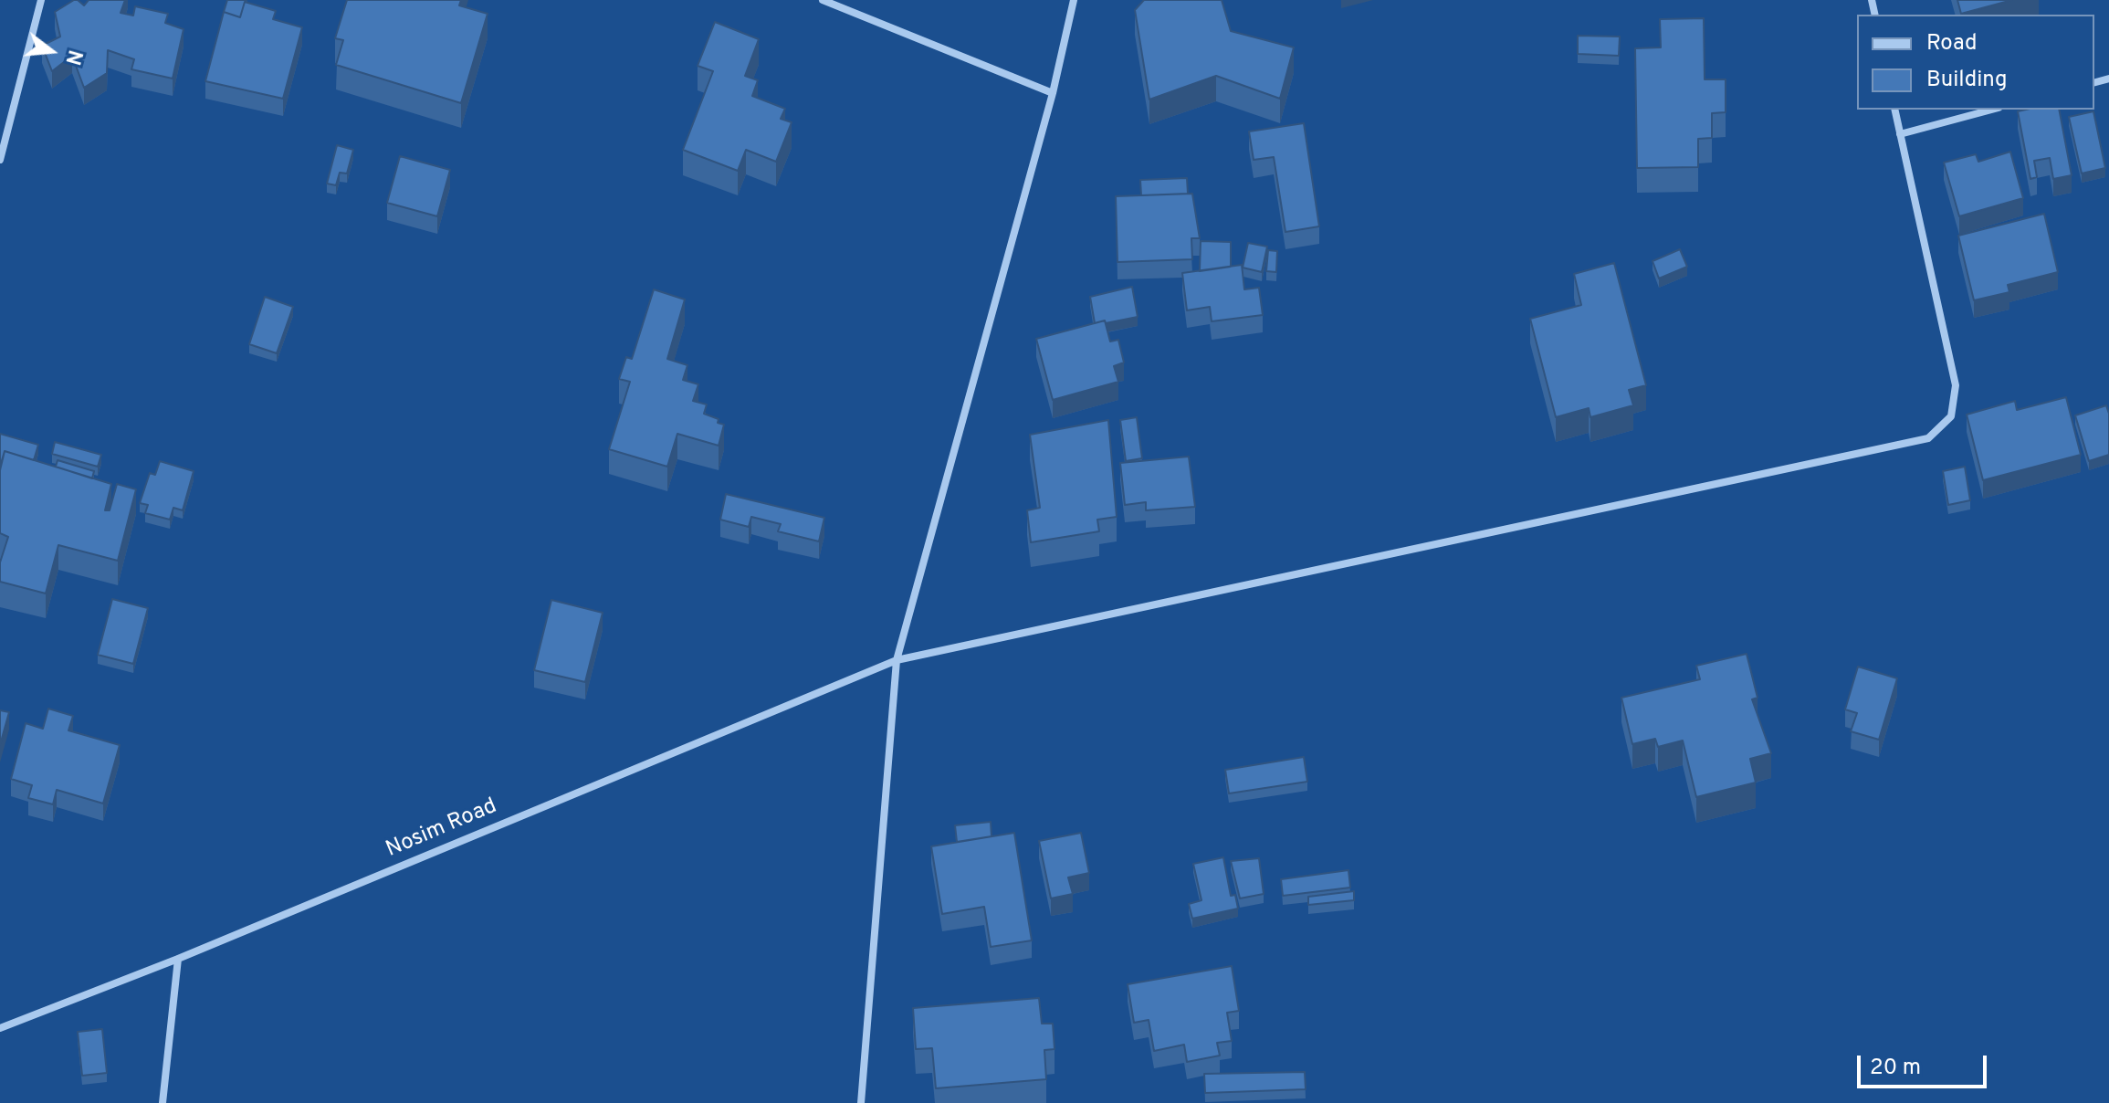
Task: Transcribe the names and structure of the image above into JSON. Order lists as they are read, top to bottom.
{
  "streets": {
    "street": ["Nosim Road"]
  },
  "legend": ["Road", "Building"],
  "scale_bar": "20 m",
  "north": "right"
}
